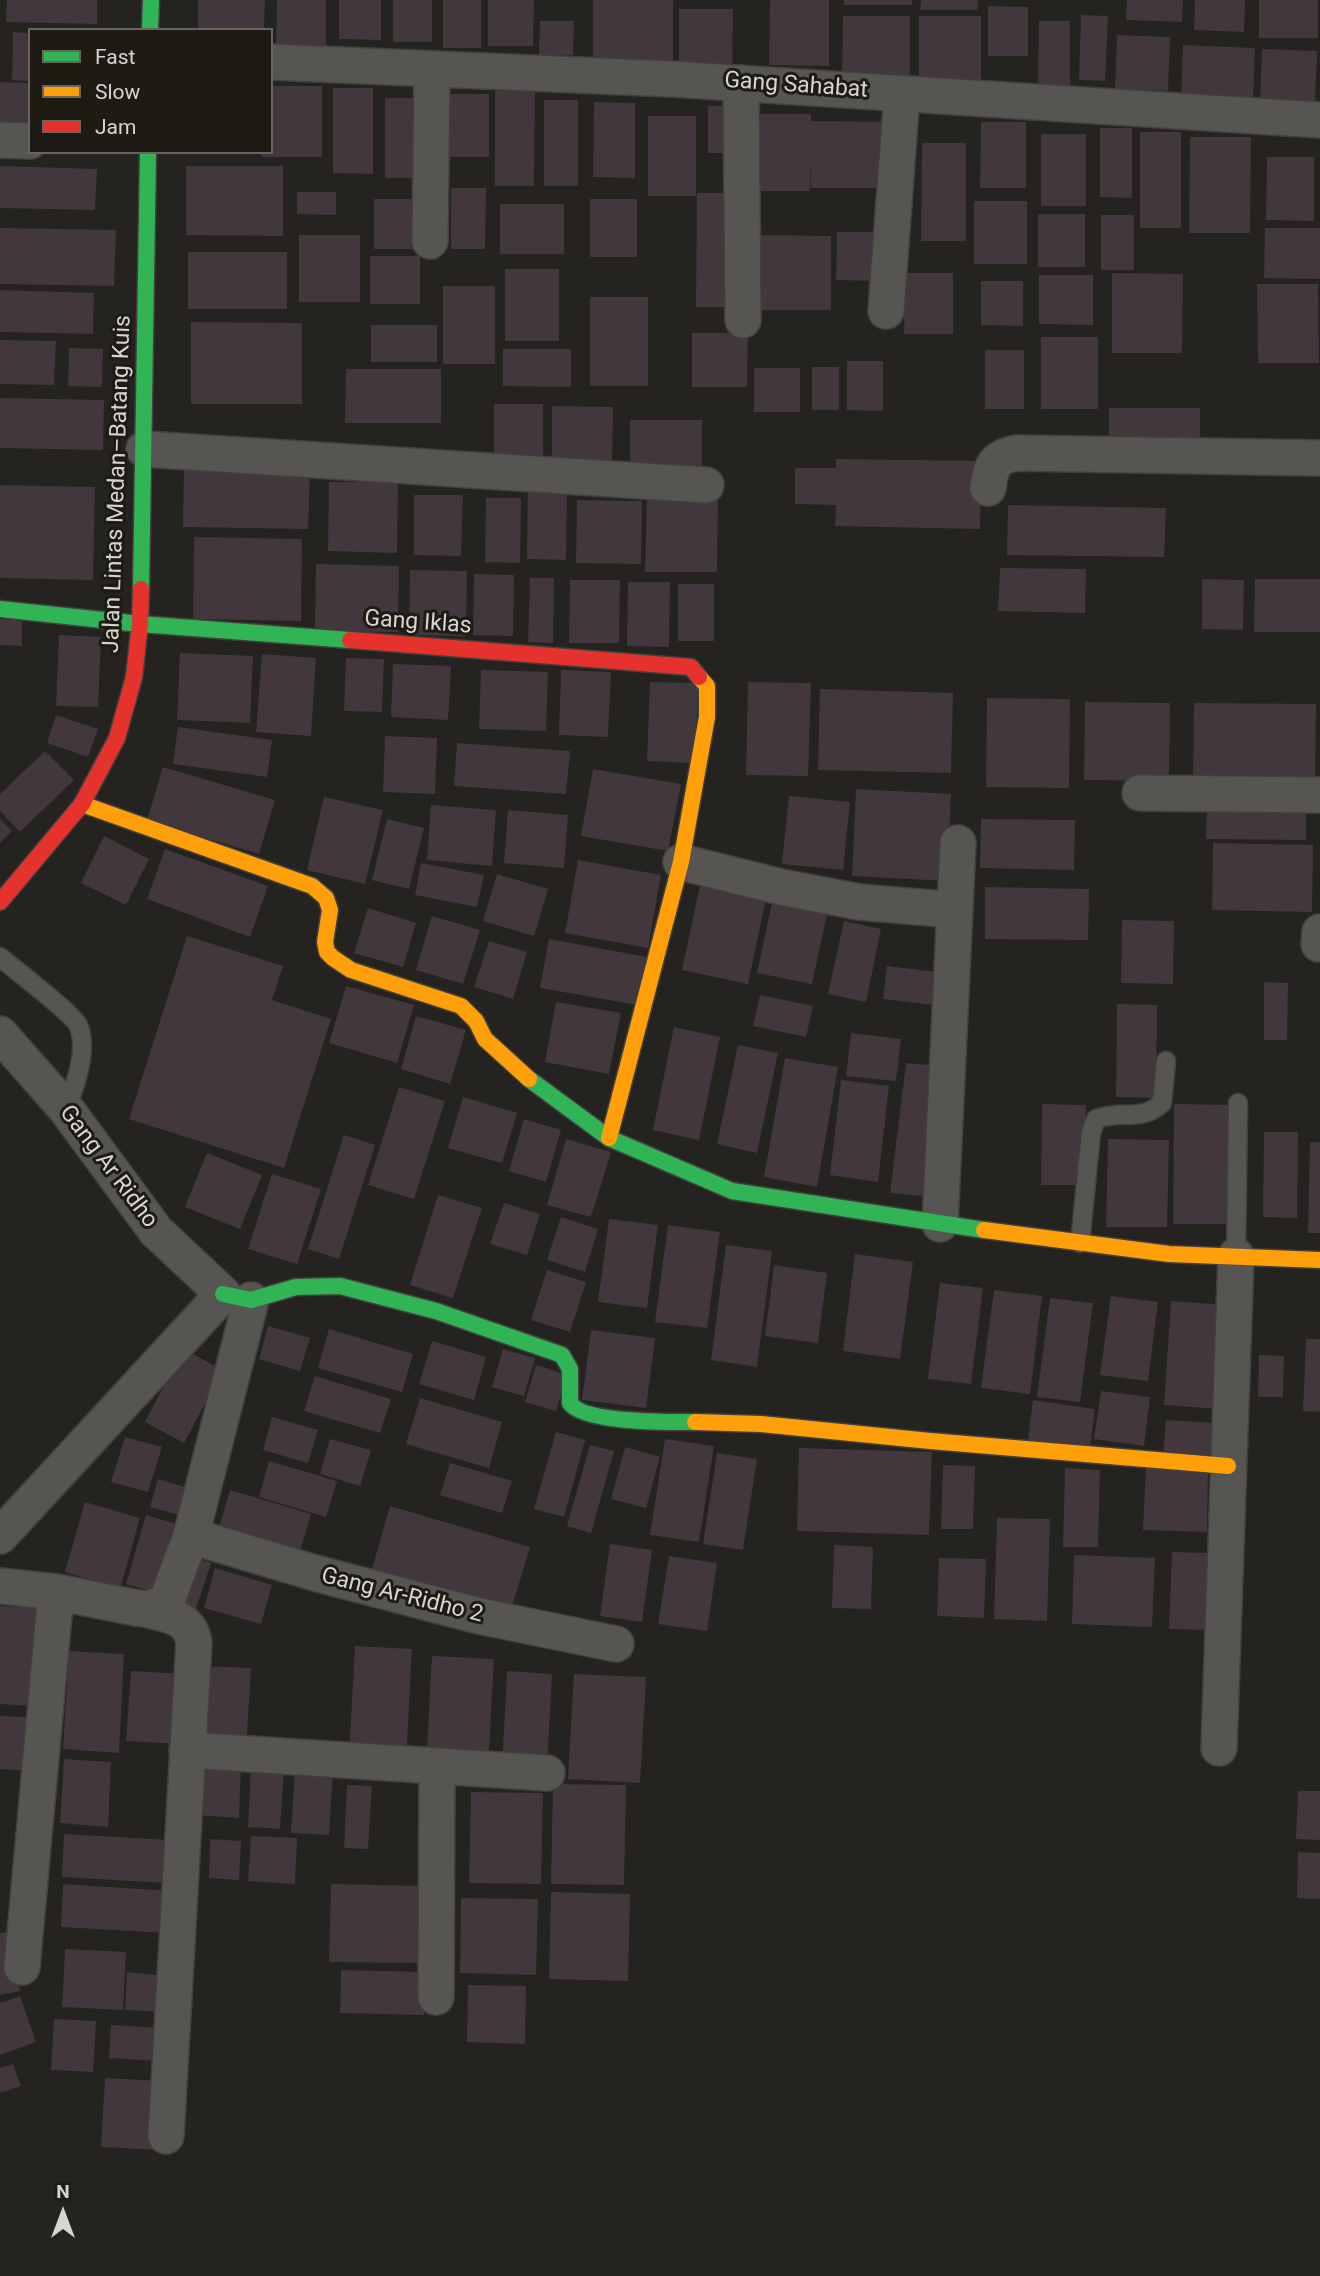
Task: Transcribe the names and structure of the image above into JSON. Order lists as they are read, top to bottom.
{
  "streets": {
    "main road": ["Jalan Lintas Medan–Batang Kuis", "Gang Iklas"],
    "street": ["Gang Sahabat", "Gang Ar Ridho", "Gang Ar-Ridho 2"]
  },
  "crossings": [
    ["Jalan Lintas Medan–Batang Kuis", "Gang Iklas"]
  ],
  "legend": ["Fast", "Slow", "Jam"],
  "north": "top"
}
